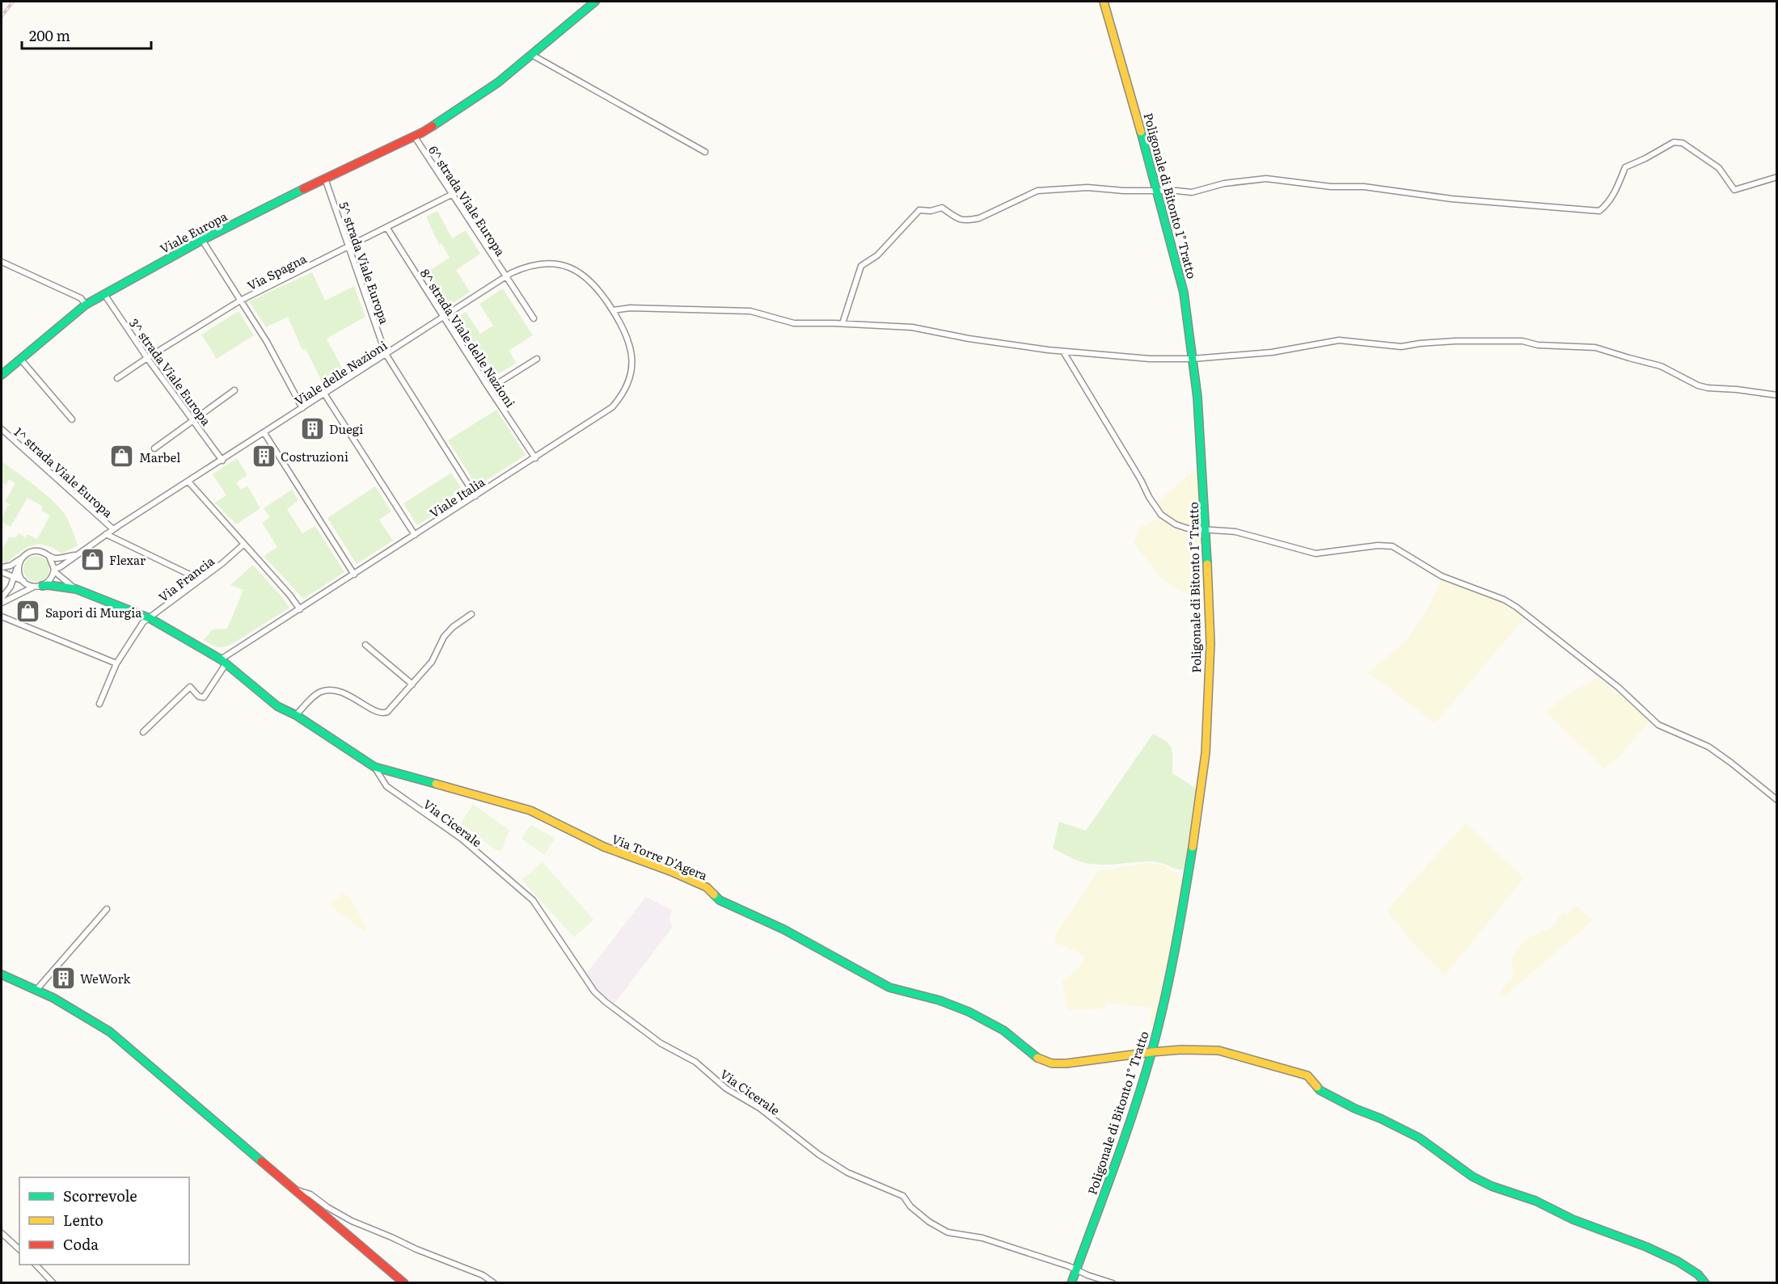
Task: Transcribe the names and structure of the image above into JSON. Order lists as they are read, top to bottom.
{
  "streets": {
    "street": [
      "Poligonale di Bitonto 1° Tratto",
      "6^ strada Viale Europa",
      "Viale Europa",
      "5^ strada Viale Europa",
      "Via Spagna",
      "8^ strada Viale delle Nazioni",
      "3^ strada Viale Europa",
      "Viale delle Nazioni",
      "1^ strada Viale Europa",
      "Viale Italia",
      "Via Francia",
      "Via Cicerale",
      "Via Torre D'Agera"
    ]
  },
  "crossings": [
    ["Poligonale di Bitonto 1° Tratto", "Via Cicerale"],
    ["Poligonale di Bitonto 1° Tratto", "Via Torre D'Agera"],
    ["6^ strada Viale Europa", "Viale Europa"],
    ["6^ strada Viale Europa", "Via Spagna"],
    ["6^ strada Viale Europa", "Viale delle Nazioni"],
    ["Viale Europa", "5^ strada Viale Europa"],
    ["Viale Europa", "3^ strada Viale Europa"],
    ["5^ strada Viale Europa", "Via Spagna"],
    ["5^ strada Viale Europa", "Viale delle Nazioni"],
    ["5^ strada Viale Europa", "Viale Italia"],
    ["Via Spagna", "8^ strada Viale delle Nazioni"],
    ["Via Spagna", "3^ strada Viale Europa"],
    ["8^ strada Viale delle Nazioni", "Viale delle Nazioni"],
    ["8^ strada Viale delle Nazioni", "Viale Italia"],
    ["3^ strada Viale Europa", "Viale delle Nazioni"],
    ["Viale delle Nazioni", "1^ strada Viale Europa"],
    ["Viale delle Nazioni", "Viale Italia"],
    ["Viale delle Nazioni", "Via Torre D'Agera"],
    ["Viale Italia", "Via Torre D'Agera"],
    ["Via Francia", "Via Torre D'Agera"],
    ["Via Cicerale", "Via Torre D'Agera"]
  ],
  "places": {
    "building": ["Duegi", "Costruzioni", "WeWork"],
    "shop": ["Marbel", "Flexar", "Sapori di Murgia"]
  },
  "legend": ["Scorrevole", "Lento", "Coda"],
  "scale_bar": "200 m"
}
